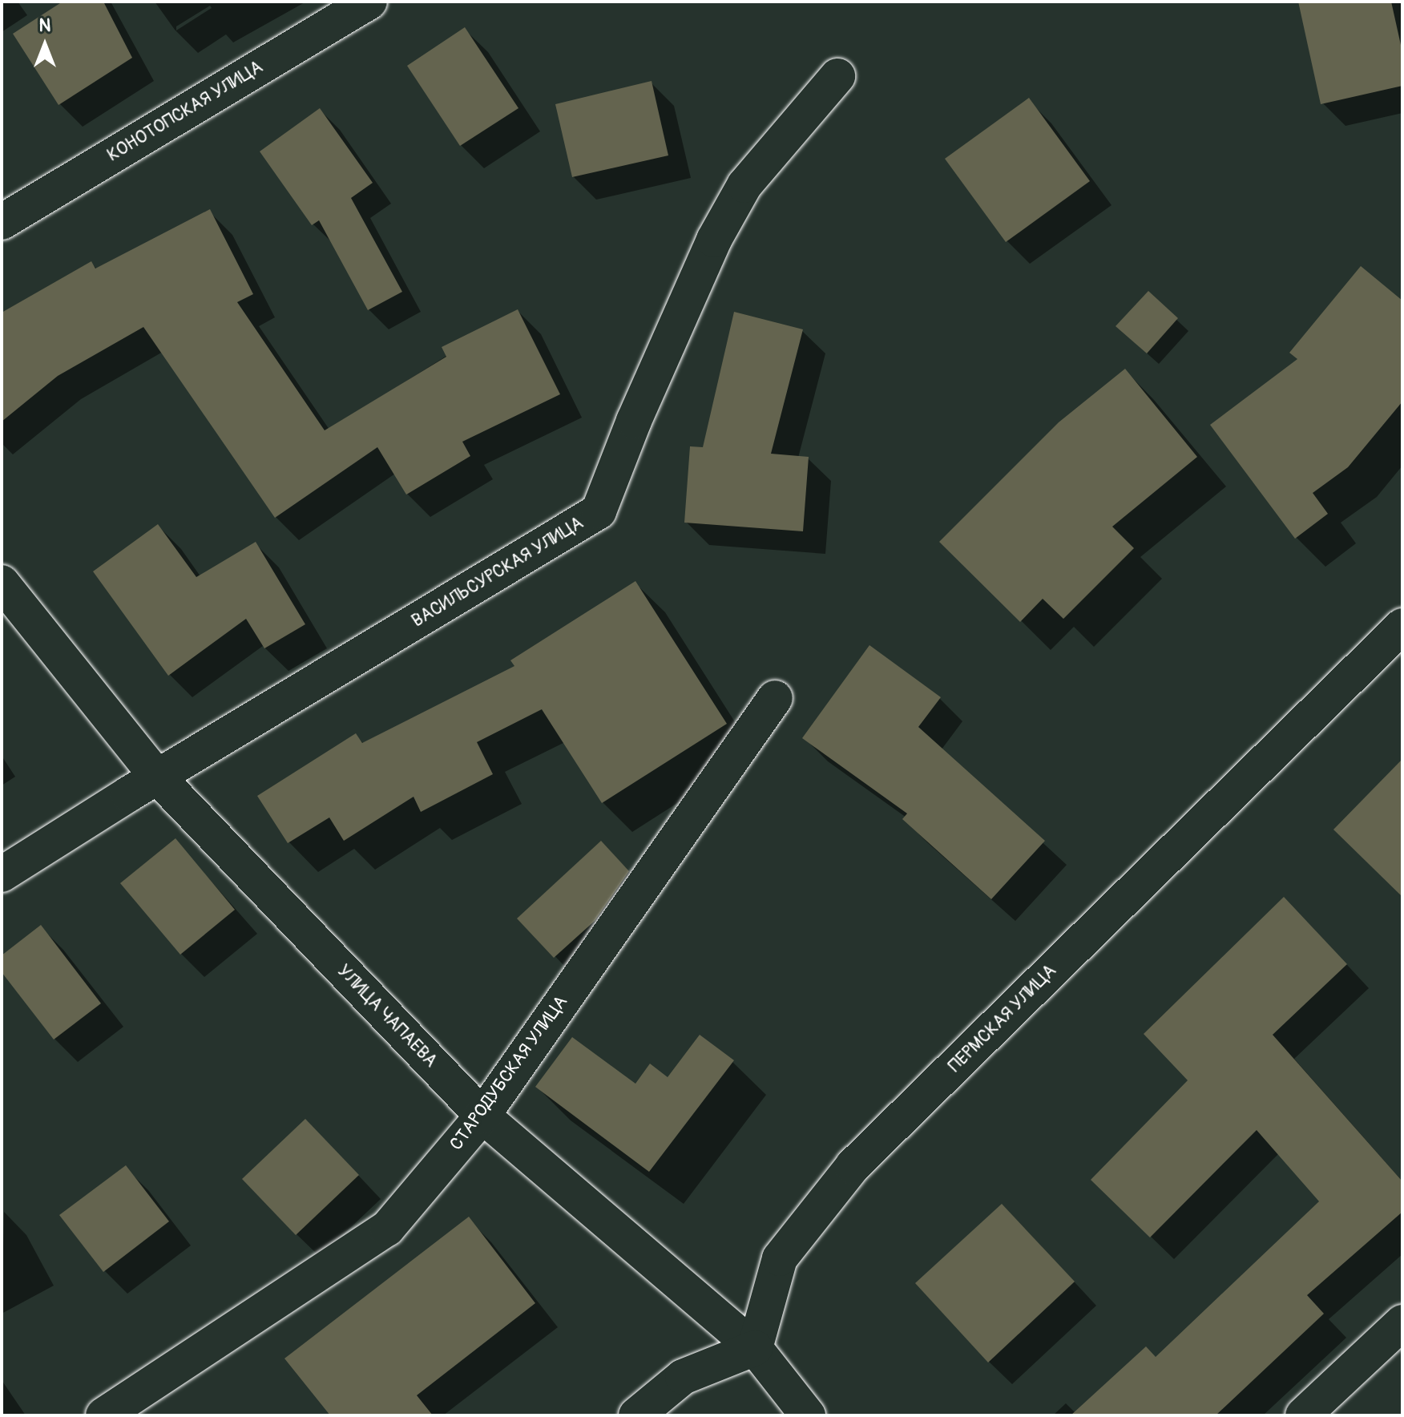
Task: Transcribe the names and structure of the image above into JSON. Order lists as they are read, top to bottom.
{
  "streets": {
    "street": [
      "КОНОТОПСКАЯ УЛИЦА",
      "ВАСИЛЬСУРСКАЯ УЛИЦА",
      "УЛИЦА ЧАПАЕВА",
      "ПЕРМСКАЯ УЛИЦА",
      "СТАРОДУБСКАЯ УЛИЦА"
    ]
  },
  "crossings": [
    ["ВАСИЛЬСУРСКАЯ УЛИЦА", "УЛИЦА ЧАПАЕВА"],
    ["УЛИЦА ЧАПАЕВА", "ПЕРМСКАЯ УЛИЦА"],
    ["УЛИЦА ЧАПАЕВА", "СТАРОДУБСКАЯ УЛИЦА"]
  ],
  "north": "top"
}
